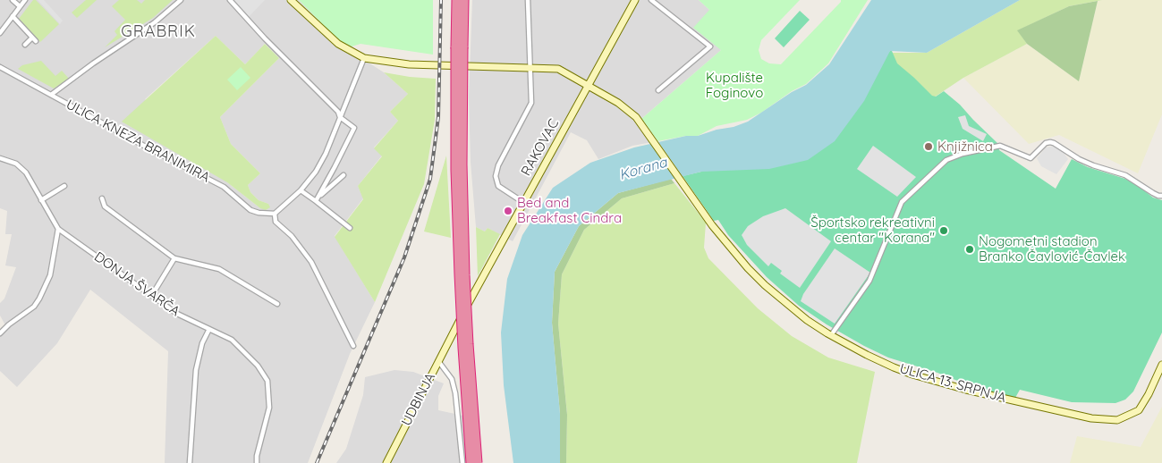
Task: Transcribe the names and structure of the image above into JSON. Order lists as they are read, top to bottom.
{
  "streets": {
    "street": [
      "ULICA KNEZA BRANIMIRA",
      "RAKOVAC",
      "DONJA ŠVARČA",
      "ULICA 13. SRPNJA",
      "UDBINJA"
    ]
  },
  "crossings": [
    ["RAKOVAC", "ULICA 13. SRPNJA"],
    ["RAKOVAC", "UDBINJA"]
  ],
  "districts": ["GRABRIK"],
  "water": ["Korana"],
  "parks": ["Kupalište Foginovo"],
  "places": [
    "Knjižnica",
    "Bed and Breakfast Cindra",
    "Športsko rekreativni centar \"Korana\"",
    "Nogometni stadion Branko Čavlović-Čavlek"
  ]
}
